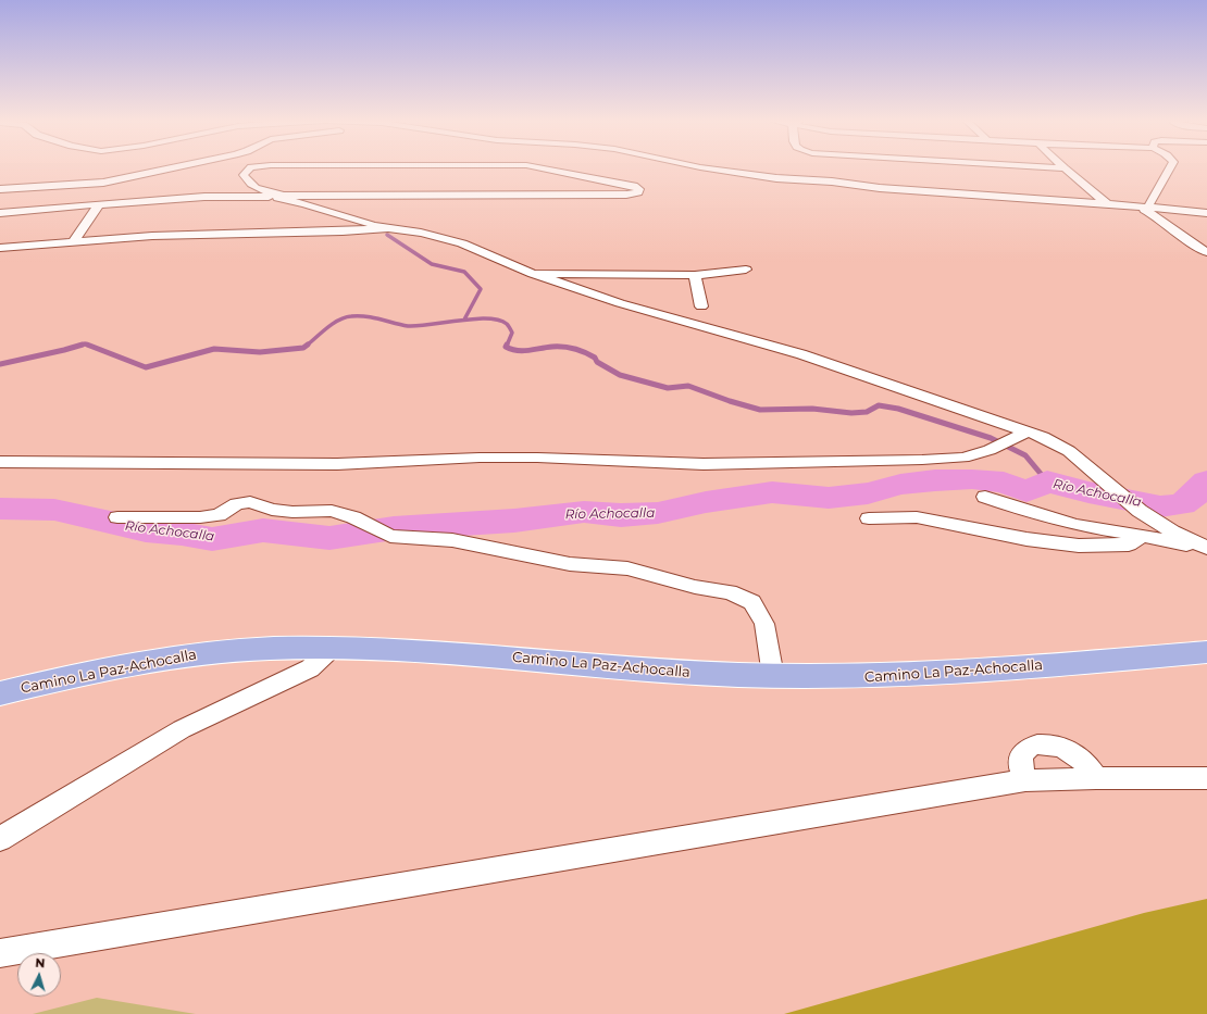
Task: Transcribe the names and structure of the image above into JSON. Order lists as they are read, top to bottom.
{
  "streets": {
    "main road": ["Camino La Paz-Achocalla"]
  },
  "water": ["Río Achocalla"],
  "north": "top"
}
